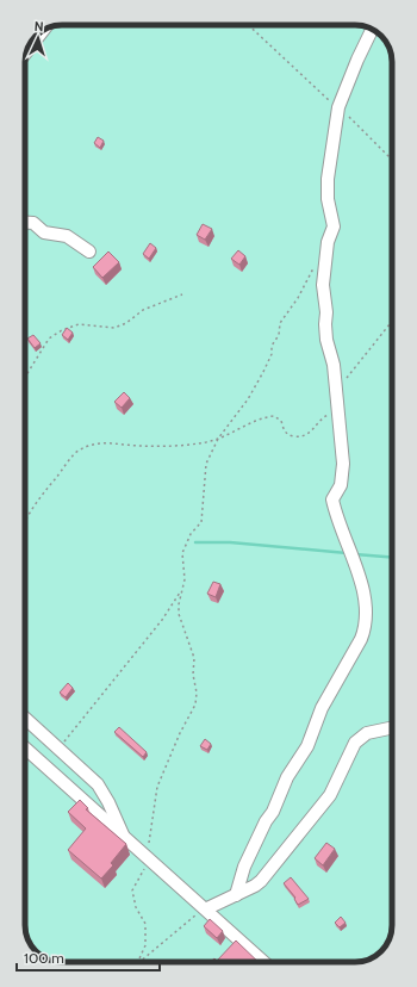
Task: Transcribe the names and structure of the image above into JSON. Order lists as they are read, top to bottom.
{
  "scale_bar": "100 m",
  "north": "top"
}
